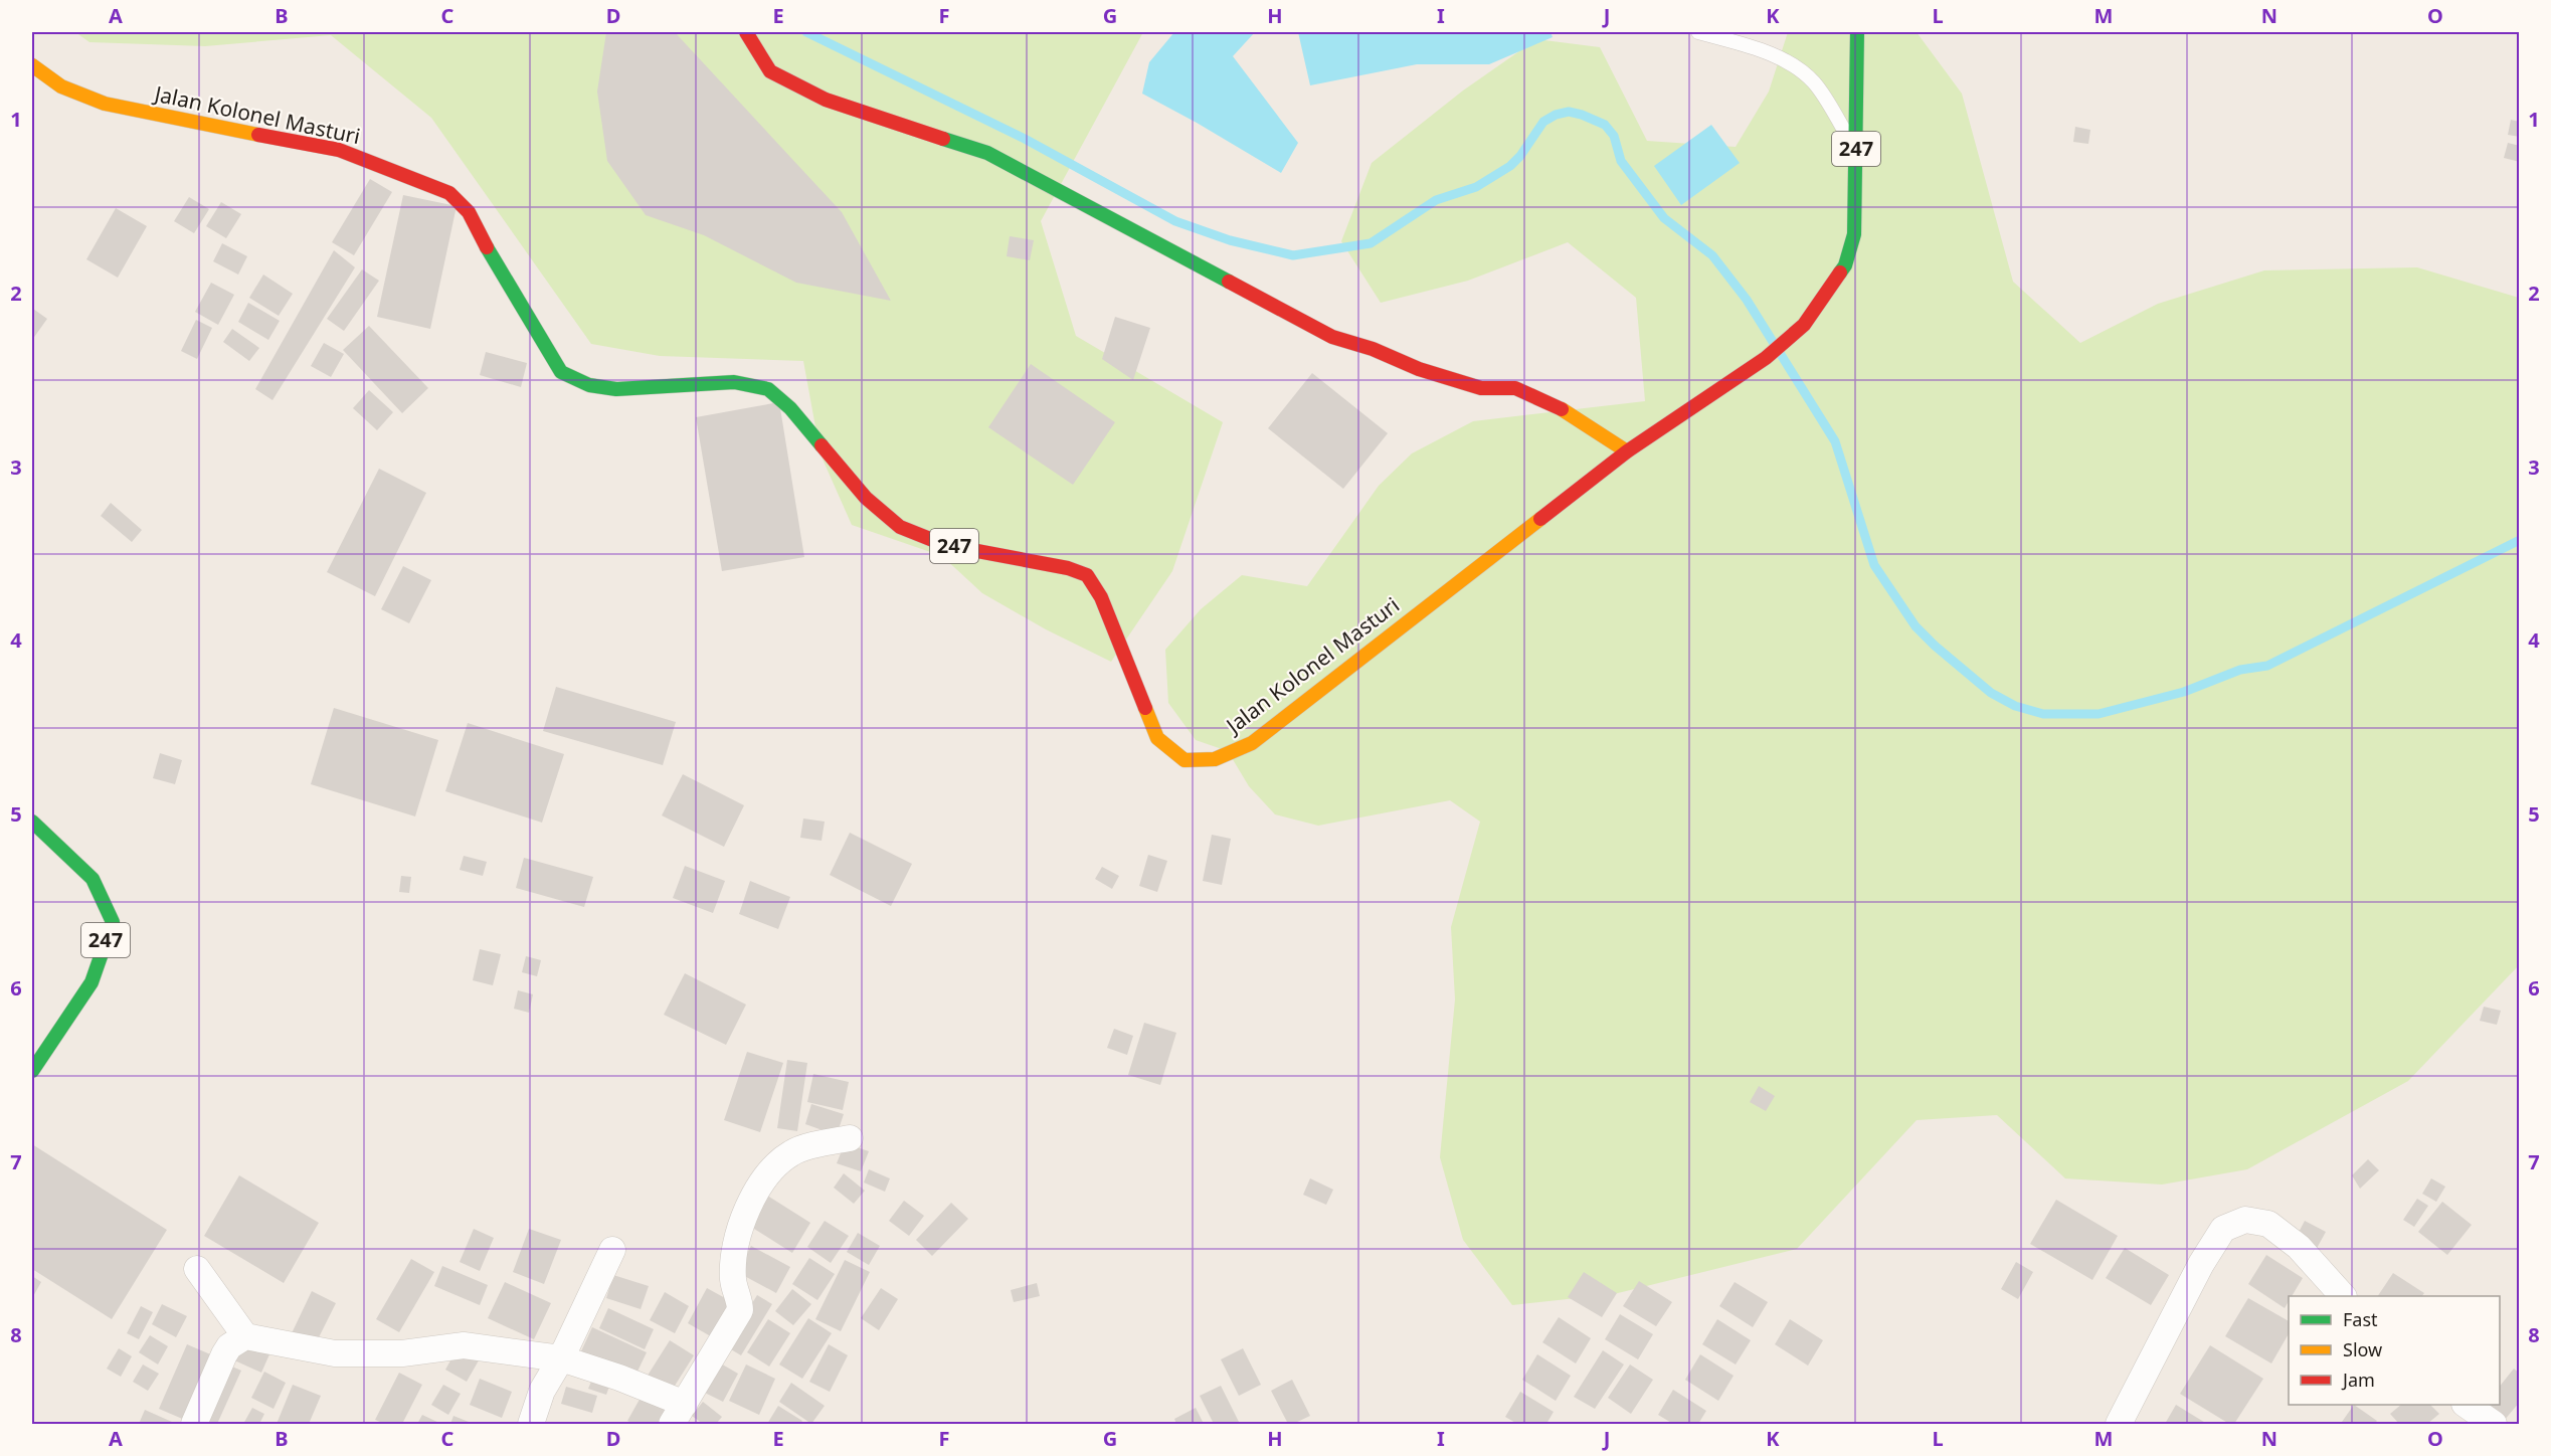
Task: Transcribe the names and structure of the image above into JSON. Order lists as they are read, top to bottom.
{
  "streets": {
    "main road": ["Jalan Kolonel Masturi", "247"]
  },
  "legend": ["Fast", "Slow", "Jam"],
  "grid": {
    "columns": [
      "A",
      "B",
      "C",
      "D",
      "E",
      "F",
      "G",
      "H",
      "I",
      "J",
      "K",
      "L",
      "M",
      "N",
      "O"
    ],
    "rows": [
      "1",
      "2",
      "3",
      "4",
      "5",
      "6",
      "7",
      "8"
    ]
  }
}
